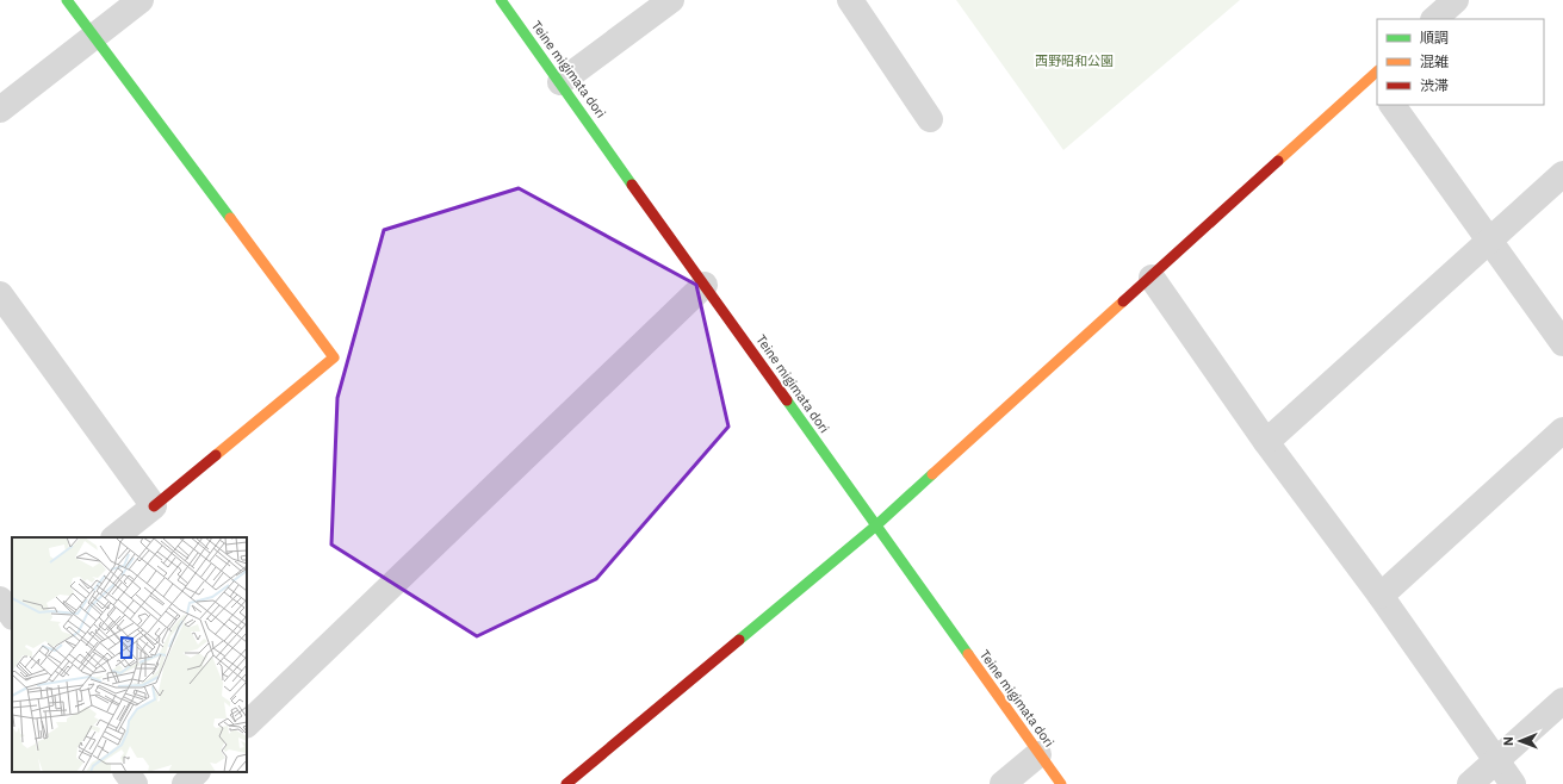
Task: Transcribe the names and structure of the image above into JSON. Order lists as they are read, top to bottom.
{
  "streets": {
    "street": ["Teine migimata dori"]
  },
  "parks": ["西野昭和公園"],
  "legend": ["順調", "混雑", "渋滞"],
  "north": "left"
}
